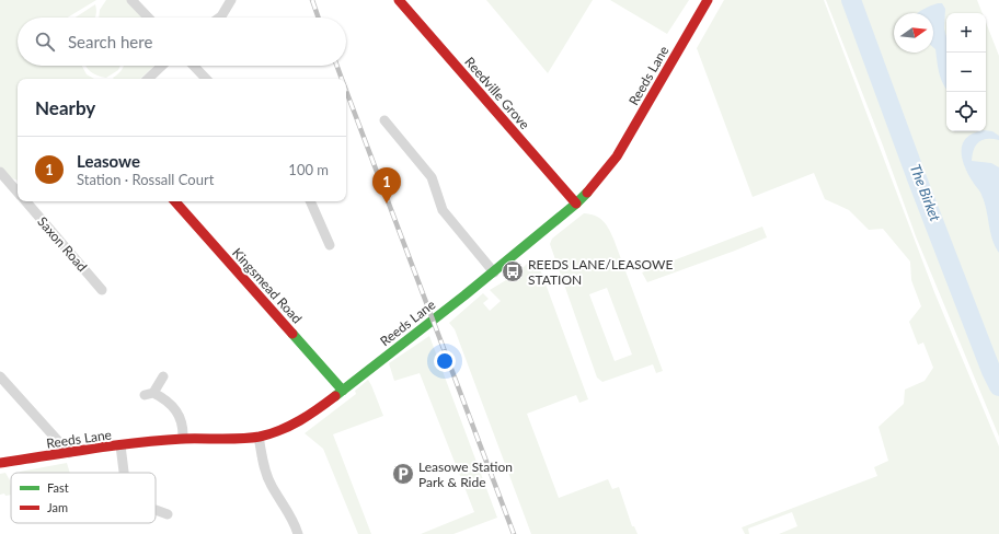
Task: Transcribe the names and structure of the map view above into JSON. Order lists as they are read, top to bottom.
{
  "streets": {
    "street": [
      "Reeds Lane",
      "Reedville Grove",
      "Saxon Road",
      "Kingsmead Road"
    ]
  },
  "crossings": [
    ["Reeds Lane", "Reedville Grove"],
    ["Reeds Lane", "Kingsmead Road"]
  ],
  "water": ["The Birket"],
  "places": {
    "bus stop": ["REEDS LANE/LEASOWE STATION"],
    "parking": ["Leasowe Station Park & Ride"]
  },
  "legend": ["Fast", "Jam"],
  "north": "right",
  "page": {
    "map_buttons": ["+", "−"],
    "search": "Search here",
    "heading": "Nearby",
    "list": [
      {
        "mark": "1",
        "name": "Leasowe",
        "note": "Station · Rossall Court",
        "value": "100 m"
      }
    ],
    "pins": "1"
  }
}
